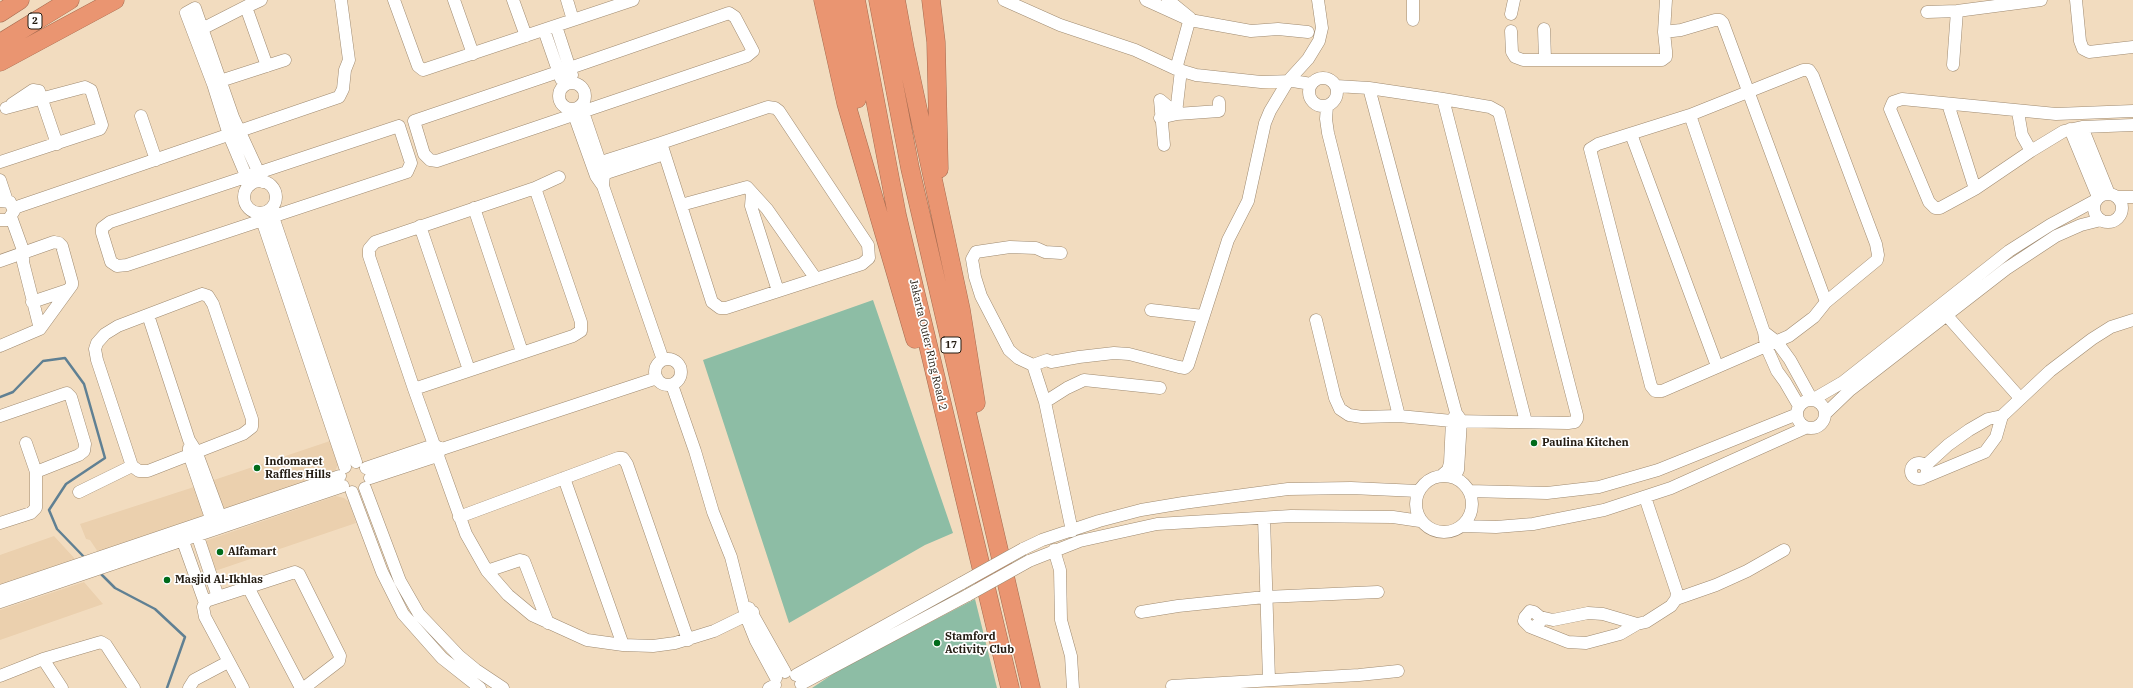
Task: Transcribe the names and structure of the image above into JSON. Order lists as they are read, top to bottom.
{
  "streets": {
    "highway": ["2", "Jakarta Outer Ring Road 2", "17"]
  },
  "places": [
    "Paulina Kitchen",
    "Indomaret Raffles Hills",
    "Alfamart",
    "Masjid Al-Ikhlas",
    "Stamford Activity Club"
  ]
}
